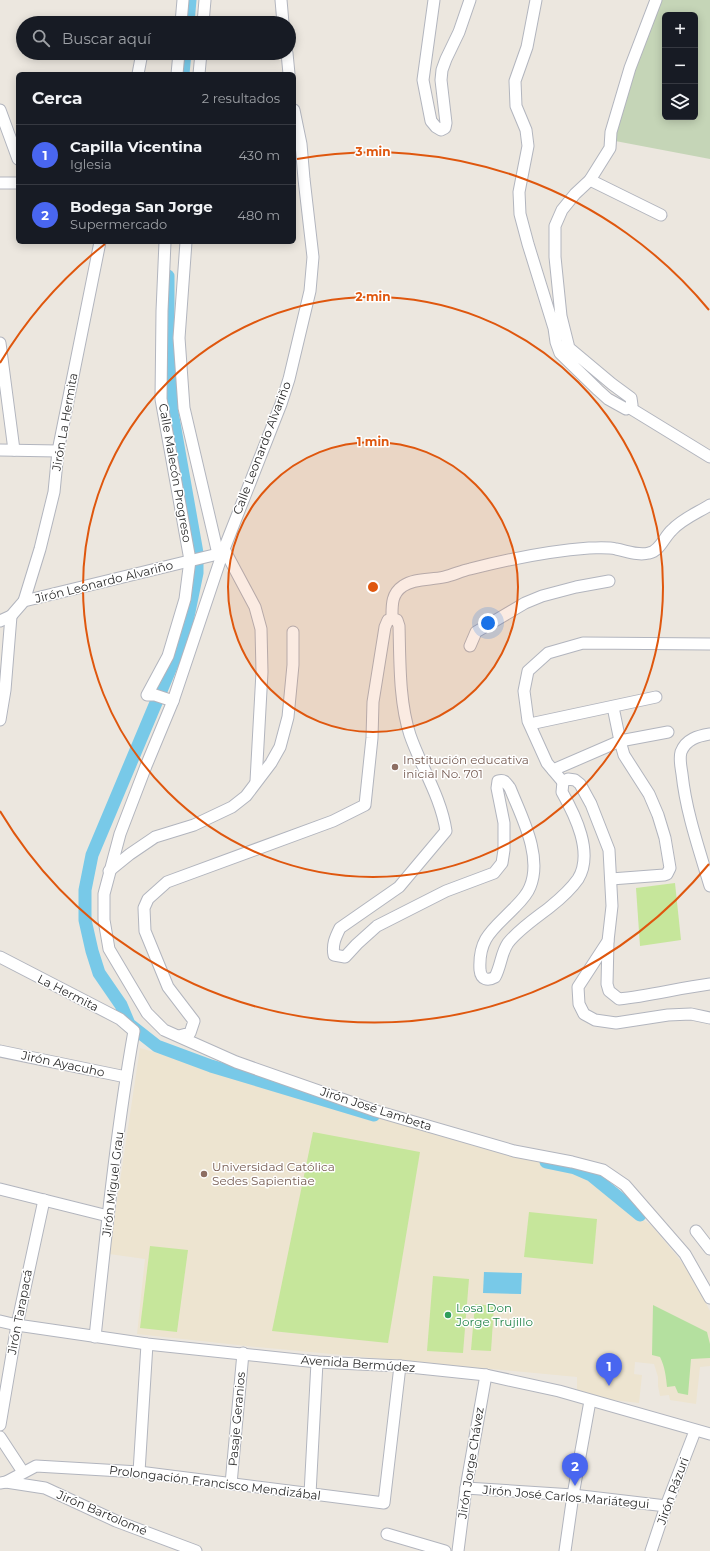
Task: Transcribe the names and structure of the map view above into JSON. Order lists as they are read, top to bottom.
{
  "streets": {
    "street": [
      "Jirón La Hermita",
      "Calle Leonardo Alvariño",
      "Calle Malecón Progreso",
      "Jirón Leonardo Alvariño",
      "La Hermita",
      "Jirón Ayacuho",
      "Jirón José Lambeta",
      "Jirón Miguel Grau",
      "Jirón Tarapacá",
      "Avenida Bermúdez",
      "Pasaje Geranios",
      "Jirón Jorge Chávez",
      "Prolongación Francisco Mendizábal",
      "Jirón Rázuri",
      "Jirón José Carlos Mariátegui",
      "Jirón Bartolomé"
    ]
  },
  "crossings": [
    ["Jirón La Hermita", "Jirón Leonardo Alvariño"],
    ["Calle Leonardo Alvariño", "Calle Malecón Progreso"],
    ["Calle Leonardo Alvariño", "Jirón Leonardo Alvariño"],
    ["Calle Leonardo Alvariño", "Jirón José Lambeta"],
    ["Calle Malecón Progreso", "Jirón Leonardo Alvariño"],
    ["Calle Malecón Progreso", "Jirón José Lambeta"],
    ["La Hermita", "Jirón Miguel Grau"],
    ["Jirón Ayacuho", "Jirón Miguel Grau"],
    ["Jirón Miguel Grau", "Avenida Bermúdez"],
    ["Jirón Tarapacá", "Avenida Bermúdez"],
    ["Avenida Bermúdez", "Pasaje Geranios"],
    ["Avenida Bermúdez", "Jirón Jorge Chávez"],
    ["Avenida Bermúdez", "Prolongación Francisco Mendizábal"],
    ["Avenida Bermúdez", "Jirón Rázuri"],
    ["Pasaje Geranios", "Prolongación Francisco Mendizábal"],
    ["Jirón Jorge Chávez", "Jirón José Carlos Mariátegui"],
    ["Prolongación Francisco Mendizábal", "Jirón Bartolomé"],
    ["Jirón Rázuri", "Jirón José Carlos Mariátegui"]
  ],
  "places": ["Institución educativa inicial No. 701", "Universidad Católica Sedes Sapientiae", "Losa Don Jorge Trujillo"],
  "page": {
    "map_buttons": ["+", "−"],
    "search": "Buscar aquí",
    "heading": ["Cerca", "2 resultados"],
    "list": [
      {
        "mark": "1",
        "name": "Capilla Vicentina",
        "note": "Iglesia",
        "value": "430 m"
      },
      {
        "mark": "2",
        "name": "Bodega San Jorge",
        "note": "Supermercado",
        "value": "480 m"
      }
    ],
    "pins": ["1", "2"]
  },
  "rings": ["3 min", "2 min", "1 min"]
}
